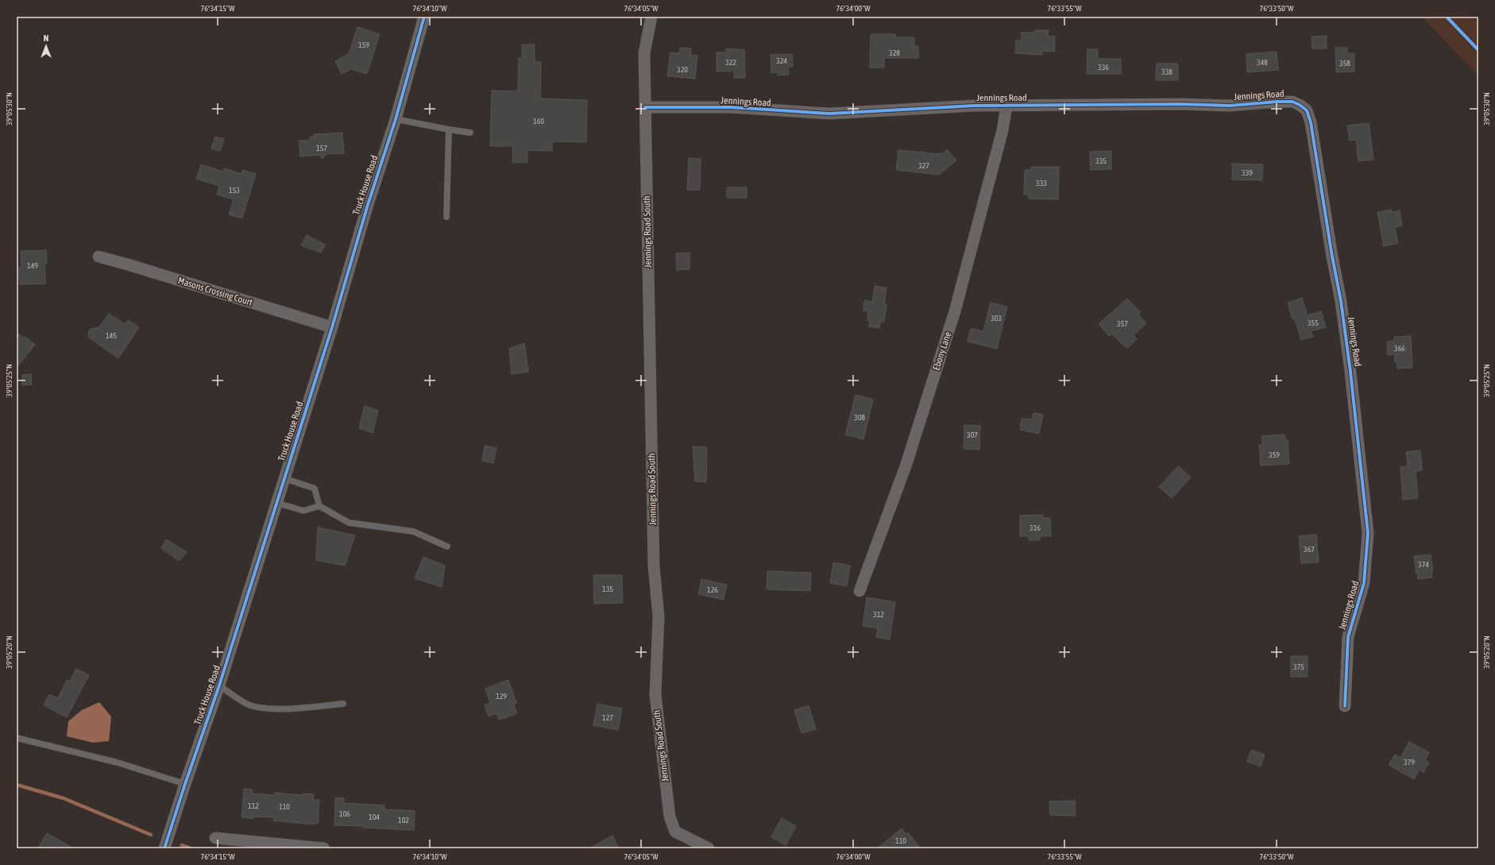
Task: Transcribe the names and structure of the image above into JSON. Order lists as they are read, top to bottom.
{
  "streets": {
    "street": [
      "Jennings Road",
      "Truck House Road",
      "Jennings Road South",
      "Masons Crossing Court",
      "Ebony Lane"
    ]
  },
  "crossings": [
    ["Jennings Road", "Jennings Road South"],
    ["Jennings Road", "Ebony Lane"],
    ["Truck House Road", "Masons Crossing Court"]
  ],
  "house_numbers": [
    "159",
    "328",
    "324",
    "322",
    "348",
    "358",
    "336",
    "320",
    "338",
    "160",
    "157",
    "335",
    "327",
    "339",
    "333",
    "153",
    "149",
    "303",
    "355",
    "357",
    "145",
    "366",
    "308",
    "307",
    "359",
    "316",
    "367",
    "374",
    "135",
    "126",
    "312",
    "375",
    "129",
    "127",
    "379",
    "112",
    "110",
    "106",
    "104",
    "102",
    "110"
  ],
  "north": "top",
  "coordinates": [
    "76°34'15\"W",
    "76°34'10\"W",
    "76°34'05\"W",
    "76°34'00\"W",
    "76°33'55\"W",
    "76°33'50\"W",
    "39°05'30\"N",
    "39°05'25\"N",
    "39°05'20\"N"
  ]
}
